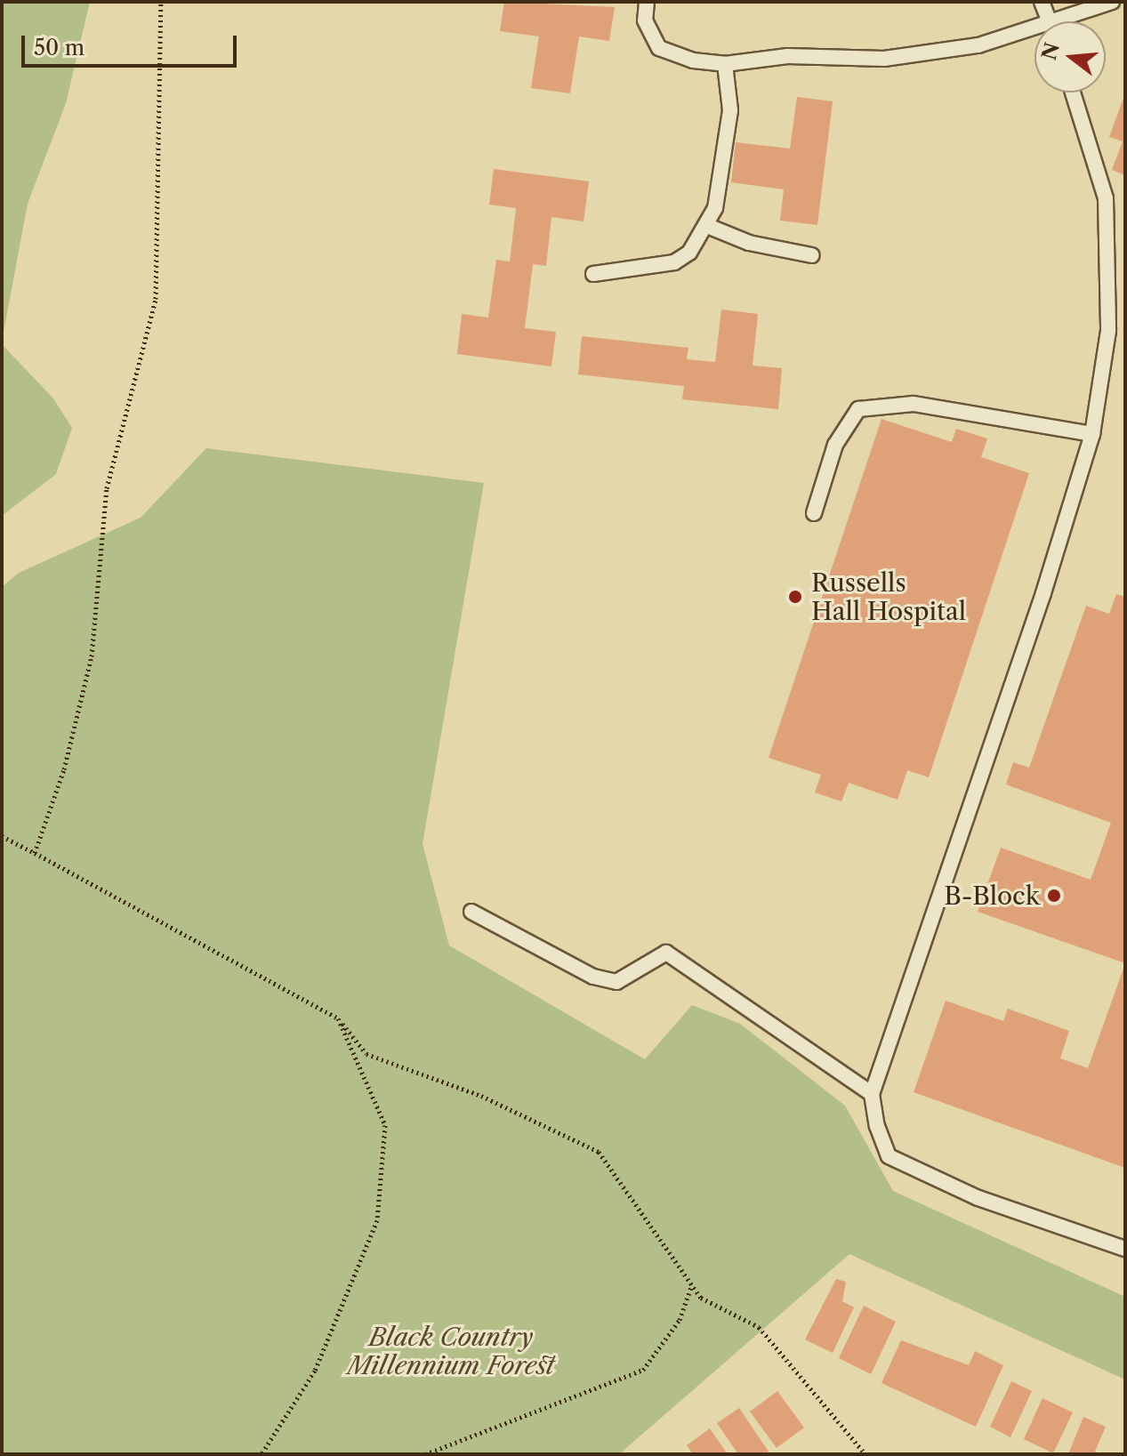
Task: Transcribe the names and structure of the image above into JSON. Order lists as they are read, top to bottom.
{
  "parks": ["Black Country Millennium Forest"],
  "places": ["Russells Hall Hospital", "B-Block"],
  "scale_bar": "50 m",
  "north": "left"
}
